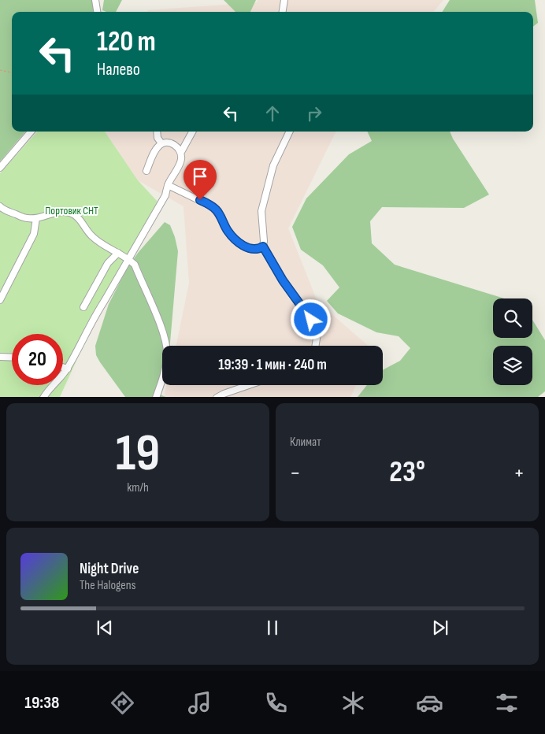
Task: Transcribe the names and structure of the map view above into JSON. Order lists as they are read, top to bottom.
{
  "parks": ["Портовик СНТ"],
  "page": {
    "turn": ["120 m", "Налево"],
    "limit": "20",
    "trip": "19:39 · 1 мин · 240 m",
    "tile": [
      ["19", "km/h"],
      "Климат"
    ],
    "heat": ["−", "23°", "+"],
    "song": ["Night Drive", "The Halogens"],
    "tabs": "19:38"
  }
}
